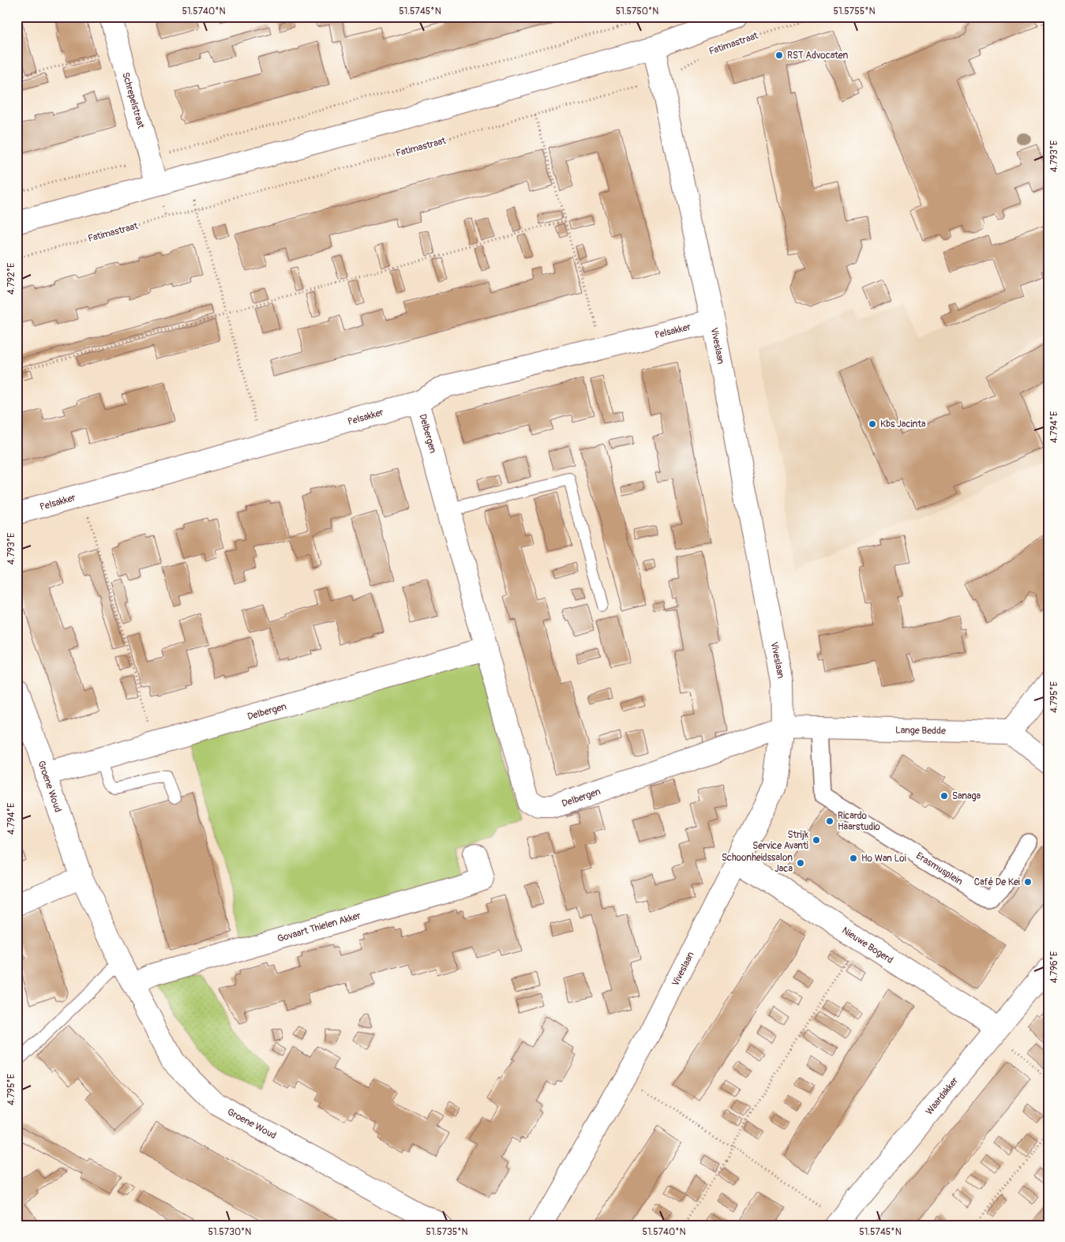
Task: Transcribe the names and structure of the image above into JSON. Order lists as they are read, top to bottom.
{
  "streets": {
    "street": [
      "Schrepelstraat",
      "Pelsakker",
      "Viveslaan",
      "Delbergen",
      "Lange Bedde",
      "Groene Woud",
      "Erasmusplein",
      "Govaart Thielen Akker",
      "Nieuwe Bogerd",
      "Waardakker"
    ],
    "path": ["Fatimastraat"]
  },
  "crossings": [
    ["Fatimastraat", "Viveslaan"],
    ["Pelsakker", "Viveslaan"],
    ["Pelsakker", "Delbergen"],
    ["Viveslaan", "Delbergen"],
    ["Viveslaan", "Lange Bedde"],
    ["Viveslaan", "Nieuwe Bogerd"],
    ["Delbergen", "Lange Bedde"],
    ["Delbergen", "Groene Woud"],
    ["Lange Bedde", "Erasmusplein"],
    ["Groene Woud", "Govaart Thielen Akker"],
    ["Nieuwe Bogerd", "Waardakker"]
  ],
  "places": [
    "RST Advocaten",
    "Kbs Jacinta",
    "Sanaga",
    "Ricardo Haarstudio",
    "Strijk Service Avanti",
    "Ho Wan Loi",
    "Schoonheidssalon Jaca",
    "Café De Kei"
  ],
  "coordinates": [
    "51.5740°N",
    "51.5745°N",
    "51.5750°N",
    "51.5755°N",
    "4.793°E",
    "4.792°E",
    "4.794°E",
    "4.795°E",
    "4.796°E",
    "51.5730°N",
    "51.5735°N"
  ]
}
